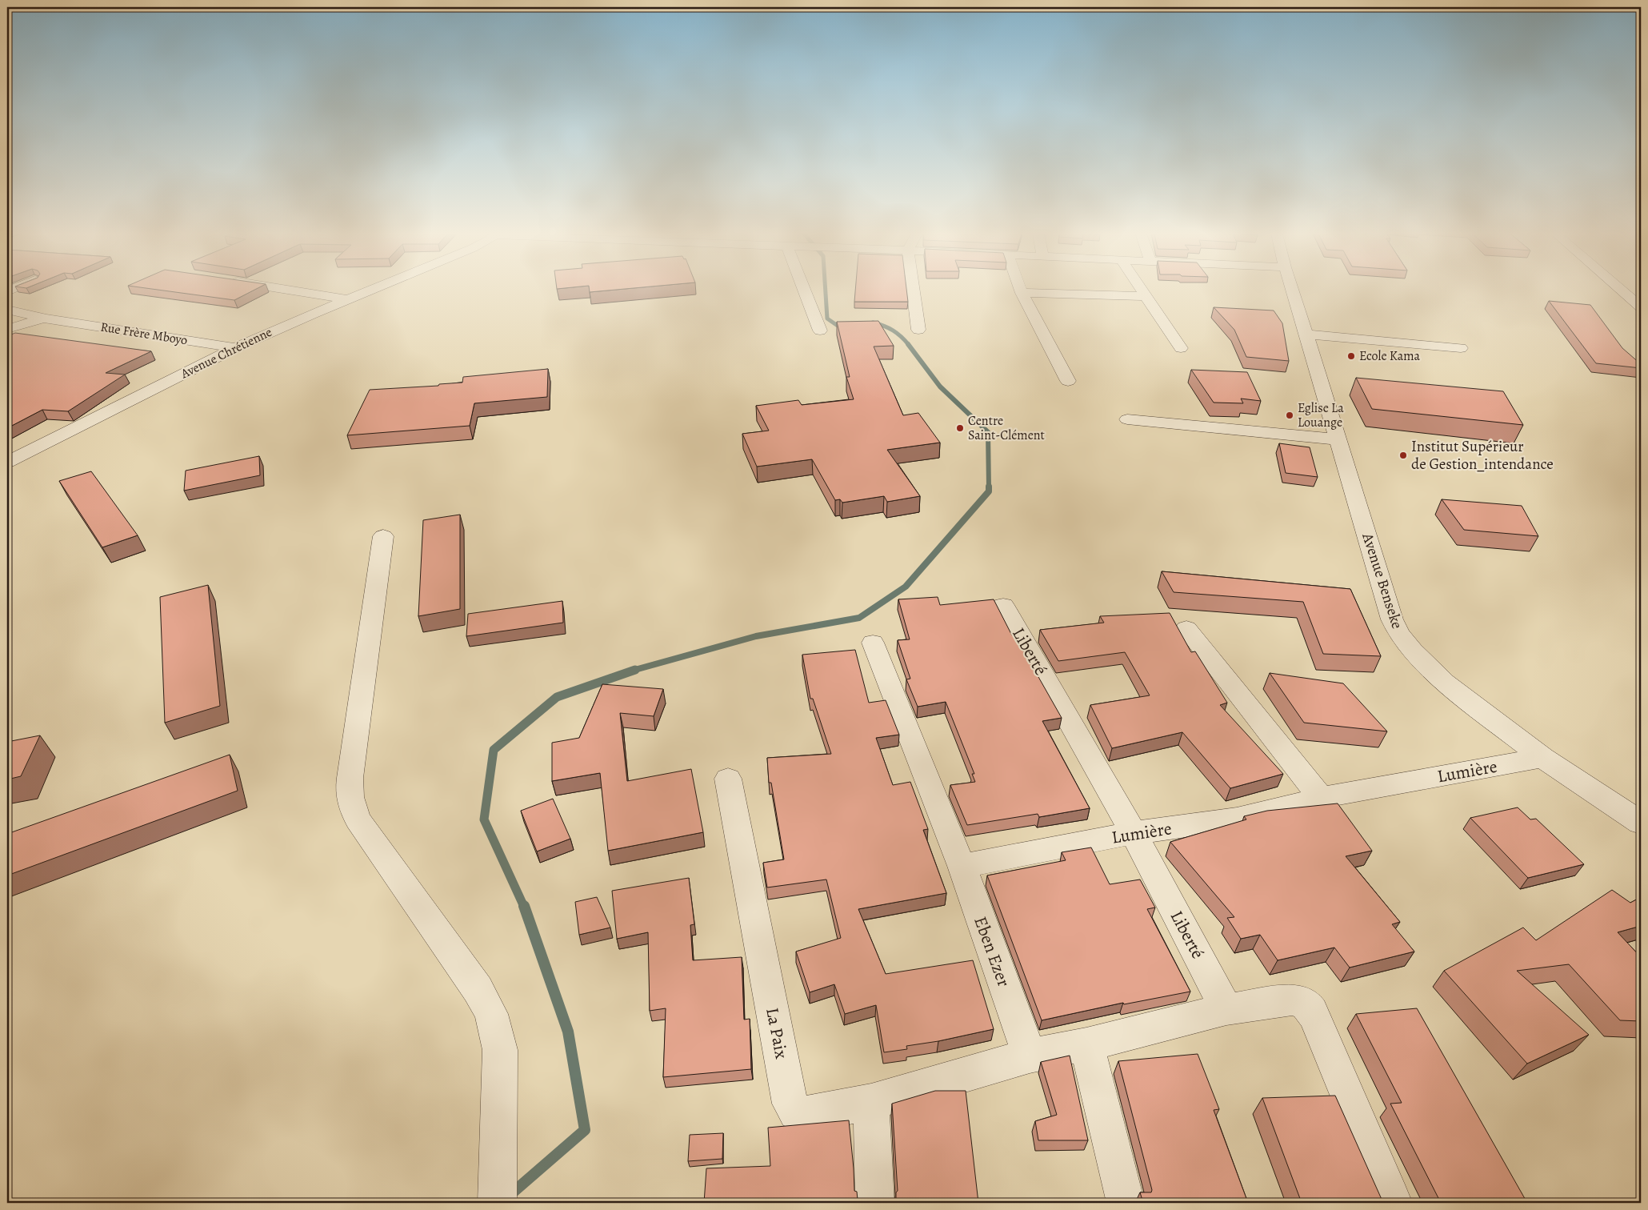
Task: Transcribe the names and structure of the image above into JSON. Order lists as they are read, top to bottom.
{
  "streets": {
    "street": [
      "Rue Frère Mboyo",
      "Avenue Chrétienne",
      "Avenue Benseke",
      "Liberté",
      "Lumière",
      "Eben Ezer",
      "La Paix"
    ]
  },
  "crossings": [
    ["Rue Frère Mboyo", "Avenue Chrétienne"],
    ["Avenue Benseke", "Lumière"],
    ["Liberté", "Lumière"],
    ["Lumière", "Eben Ezer"],
    ["Eben Ezer", "La Paix"]
  ],
  "places": [
    "Ecole Kama",
    "Eglise La Louange",
    "Centre Saint-Clément",
    "Institut Supérieur de Gestion_intendance"
  ]
}
